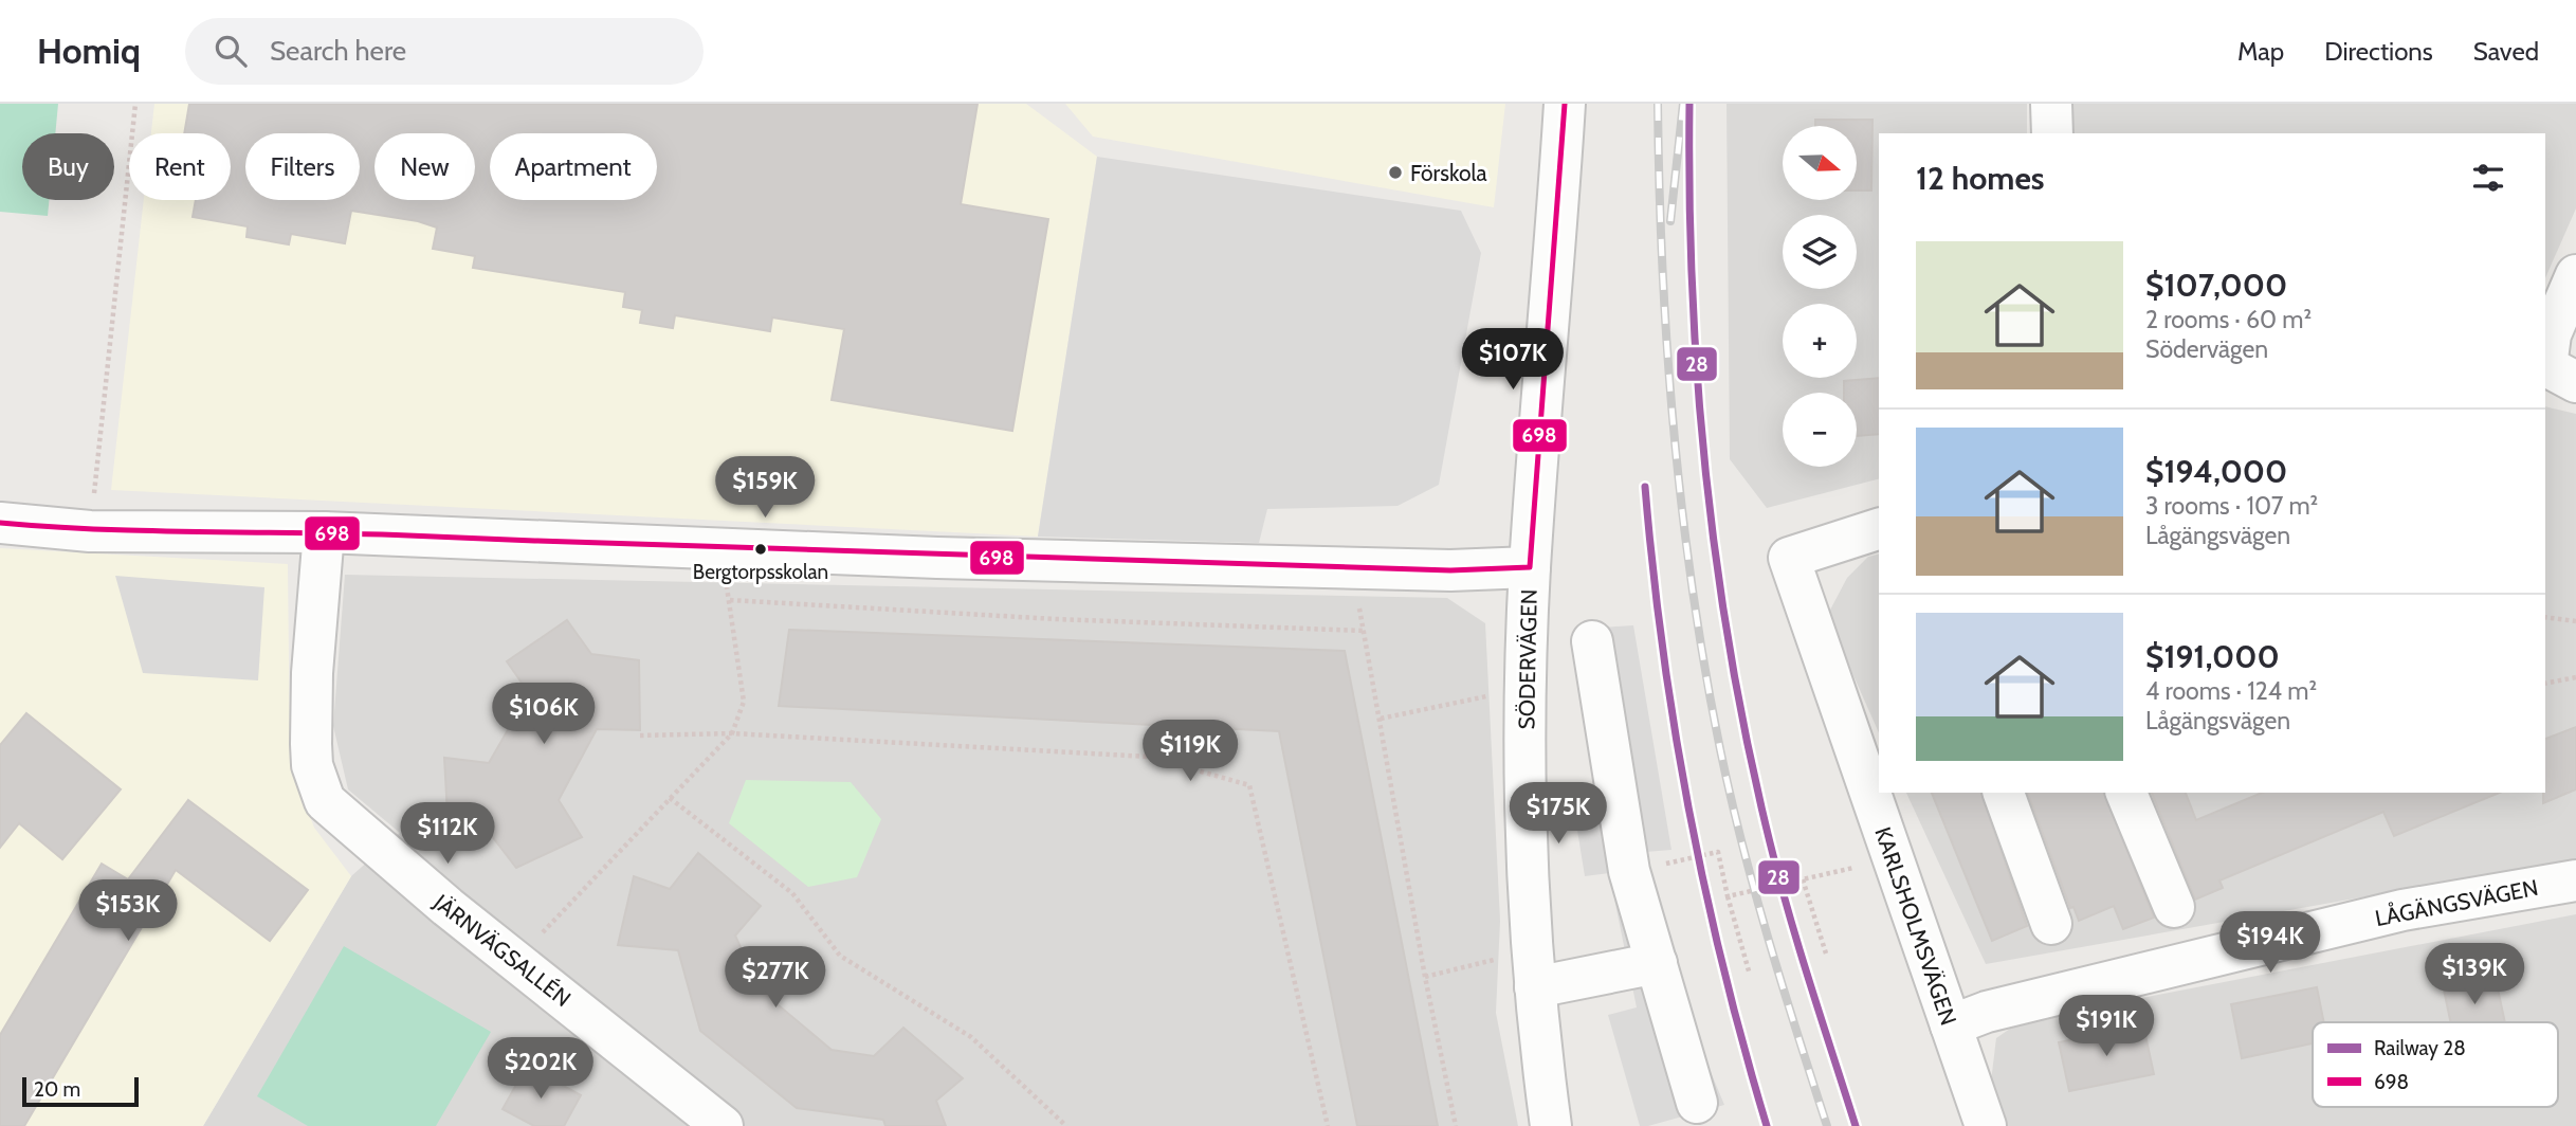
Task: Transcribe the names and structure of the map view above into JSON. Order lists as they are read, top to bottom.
{
  "streets": {
    "street": [
      "SÖDERVÄGEN",
      "LÅGÄNGSVÄGEN",
      "KARLSHOLMSVÄGEN",
      "JÄRNVÄGSALLÉN"
    ]
  },
  "crossings": [
    ["LÅGÄNGSVÄGEN", "KARLSHOLMSVÄGEN"]
  ],
  "places": ["Förskola", "Bergtorpsskolan"],
  "lines": ["rail line 28", "transit line 698"],
  "legend": ["Railway 28", "698"],
  "scale_bar": "20 m",
  "north": "right",
  "page": {
    "header": "Homiq",
    "search": "Search here",
    "nav": ["Map", "Directions", "Saved"],
    "map_buttons": ["+", "−"],
    "chip": [
      "Buy",
      "Rent",
      "Filters",
      "New",
      "Apartment"
    ],
    "heading": "12 homes",
    "list": [
      {
        "name": "$107,000",
        "note": "2 rooms · 60 m² · Södervägen"
      },
      {
        "name": "$194,000",
        "note": "3 rooms · 107 m² · Lågängsvägen"
      },
      {
        "name": "$191,000",
        "note": "4 rooms · 124 m² · Lågängsvägen"
      }
    ],
    "price": [
      "$107K",
      "$159K",
      "$106K",
      "$119K",
      "$175K",
      "$112K",
      "$153K",
      "$194K",
      "$139K",
      "$277K",
      "$191K",
      "$202K"
    ],
    "scale": "20 m"
  }
}
